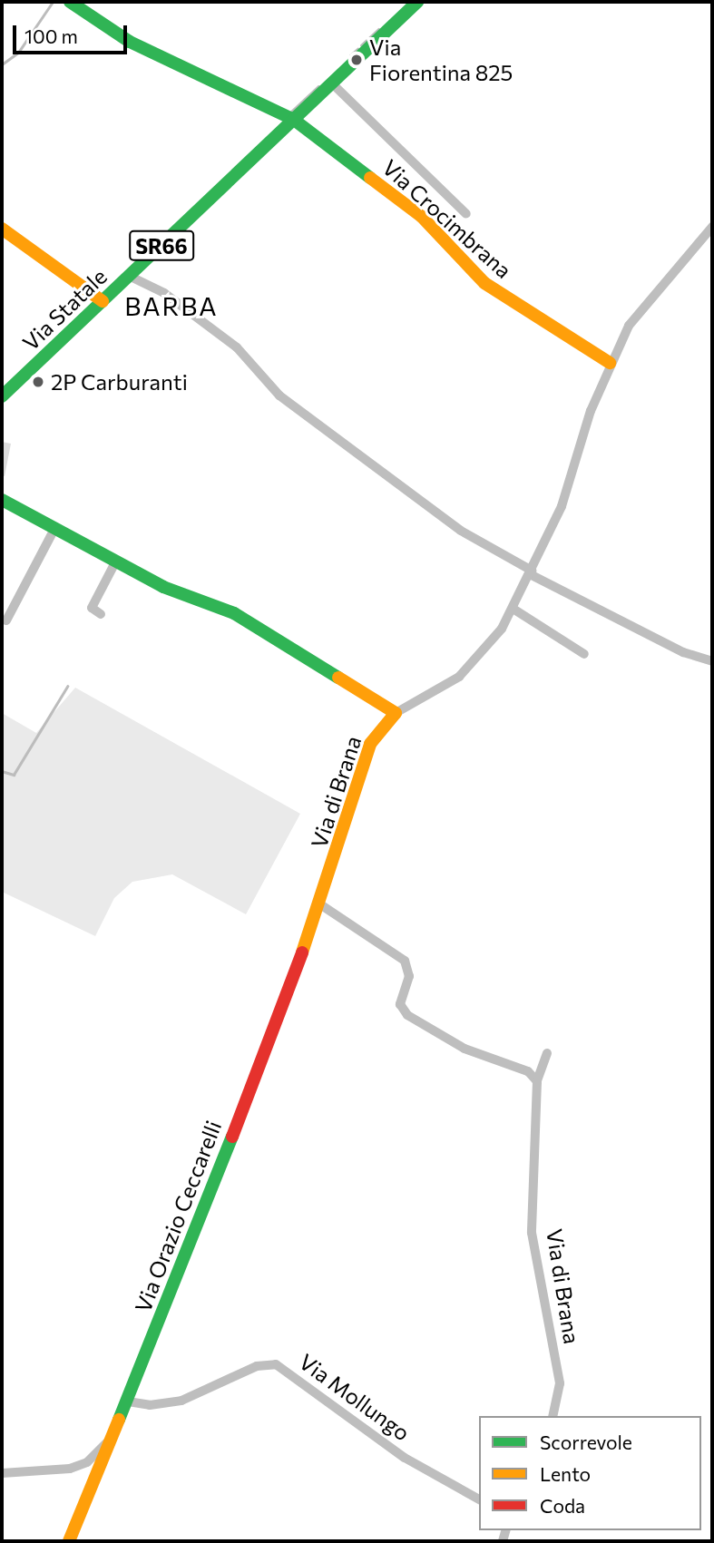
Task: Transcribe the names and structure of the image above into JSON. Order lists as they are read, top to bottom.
{
  "streets": {
    "street": [
      "Via Crocimbrana",
      "SR66",
      "Via Statale",
      "Via di Brana",
      "Via Orazio Ceccarelli",
      "Via Mollungo"
    ]
  },
  "crossings": [
    ["Via Crocimbrana", "SR66"],
    ["Via Crocimbrana", "Via Statale"],
    ["Via Crocimbrana", "Via di Brana"],
    ["SR66", "Via Statale"],
    ["Via di Brana", "Via Orazio Ceccarelli"],
    ["Via Orazio Ceccarelli", "Via Mollungo"]
  ],
  "districts": ["BARBA"],
  "places": ["Via Fiorentina 825", "2P Carburanti"],
  "legend": ["Scorrevole", "Lento", "Coda"],
  "scale_bar": "100 m"
}
